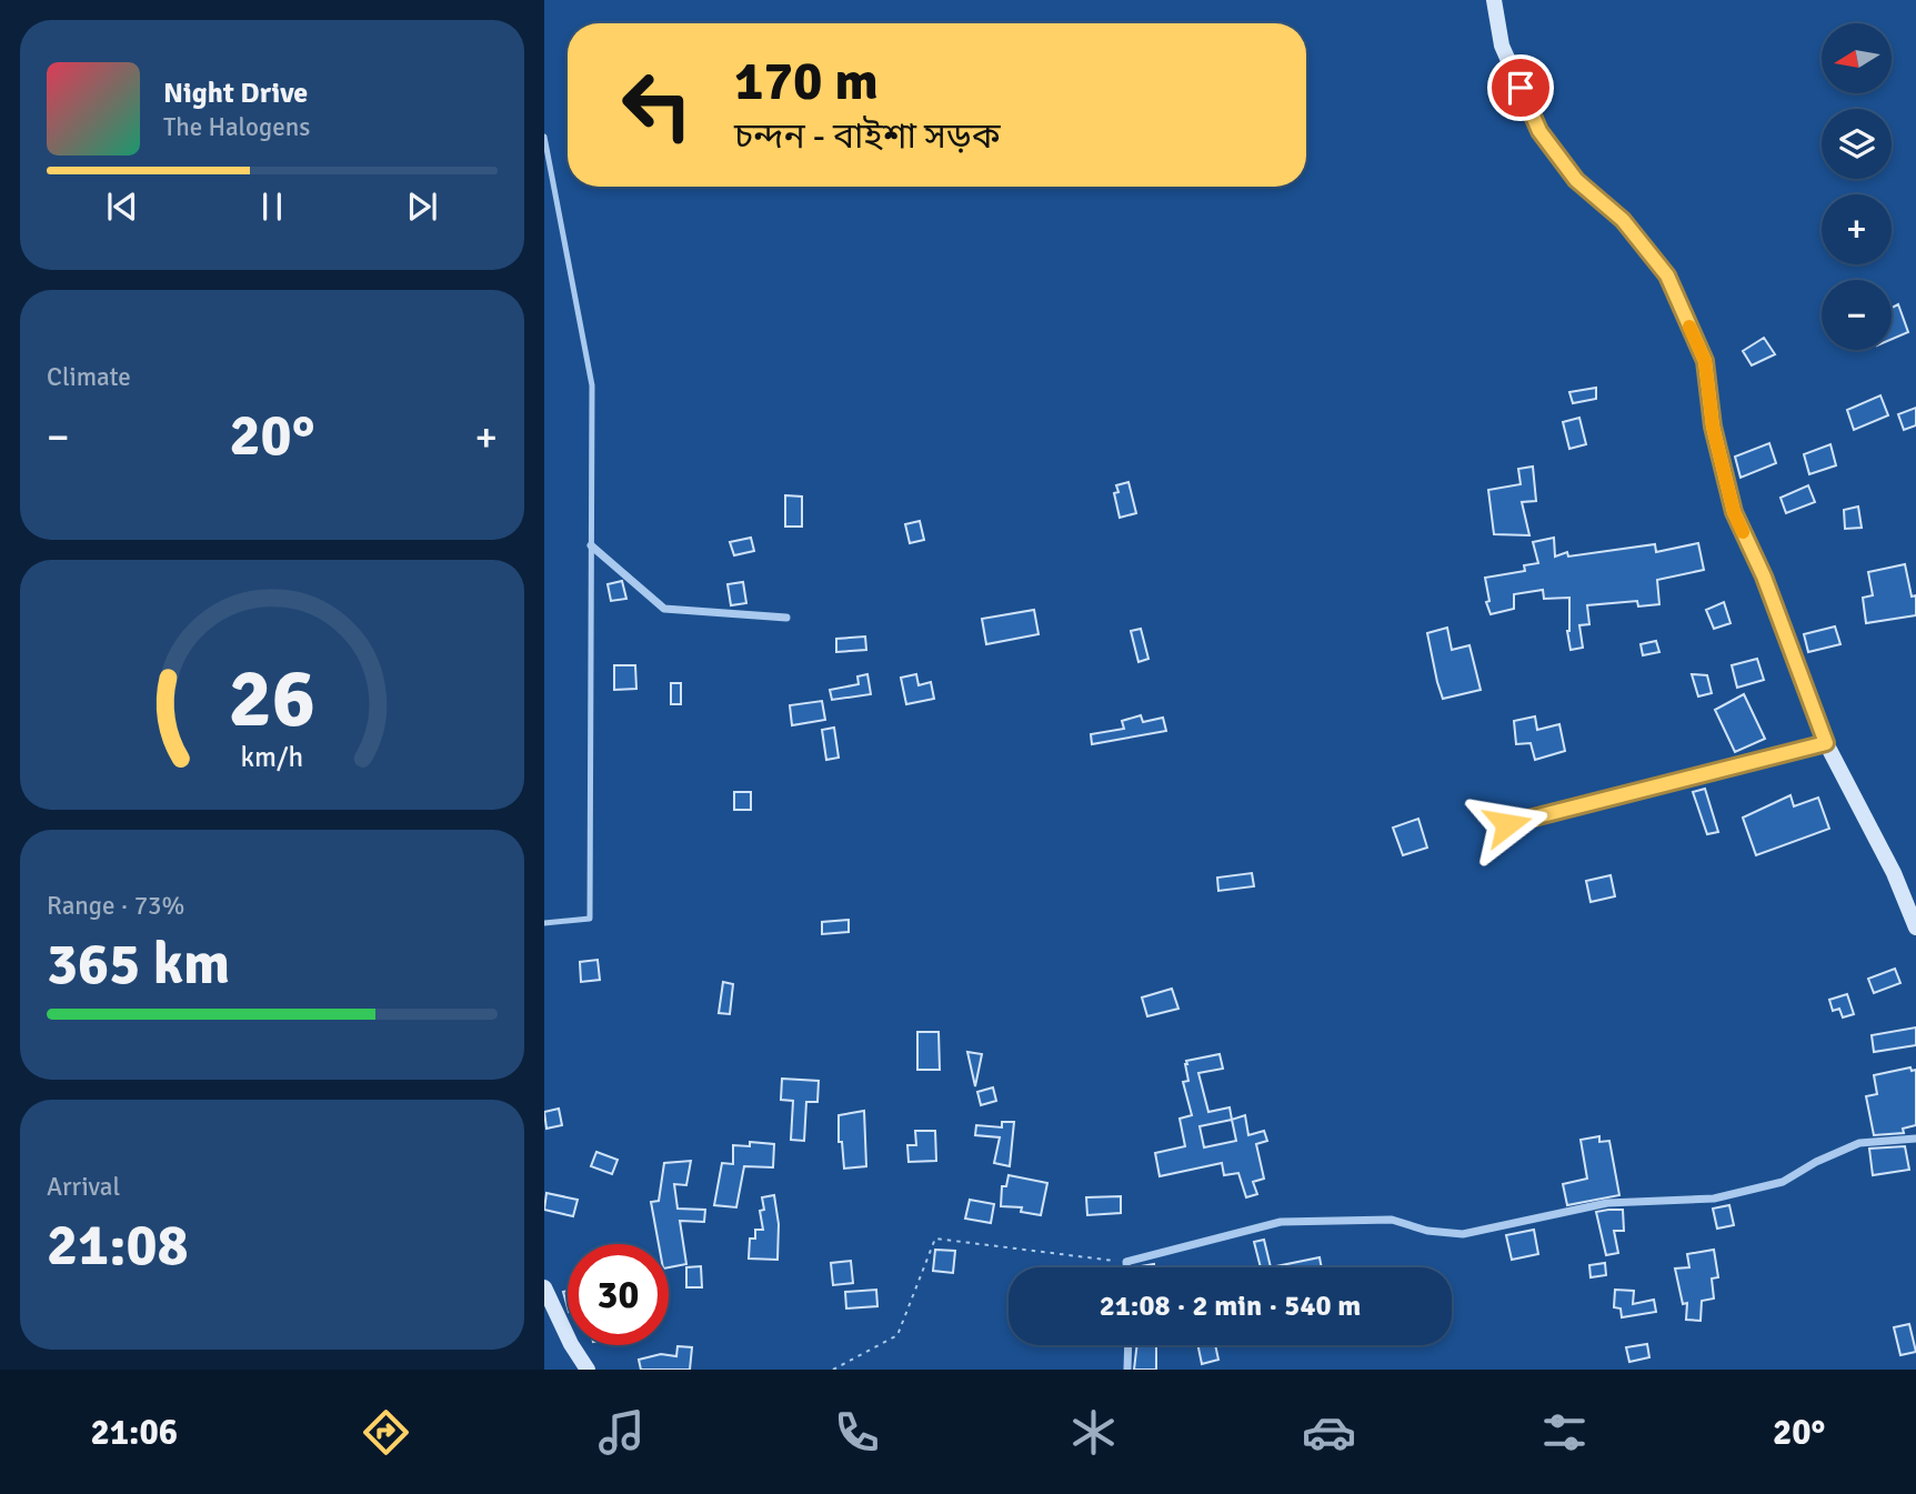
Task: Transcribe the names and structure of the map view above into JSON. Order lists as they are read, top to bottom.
{
  "north": "left",
  "page": {
    "map_buttons": ["+", "−"],
    "turn": ["170 m", "চন্দন - বাইশা সড়ক"],
    "song": ["Night Drive", "The Halogens"],
    "tile": [
      "Climate",
      ["Range · 73%", "365 km"],
      ["Arrival", "21:08"]
    ],
    "heat": ["−", "20°", "+"],
    "limit": "30",
    "trip": "21:08 · 2 min · 540 m",
    "tabs": ["21:06", "20°"],
    "gauge": ["26", "km/h"]
  }
}
